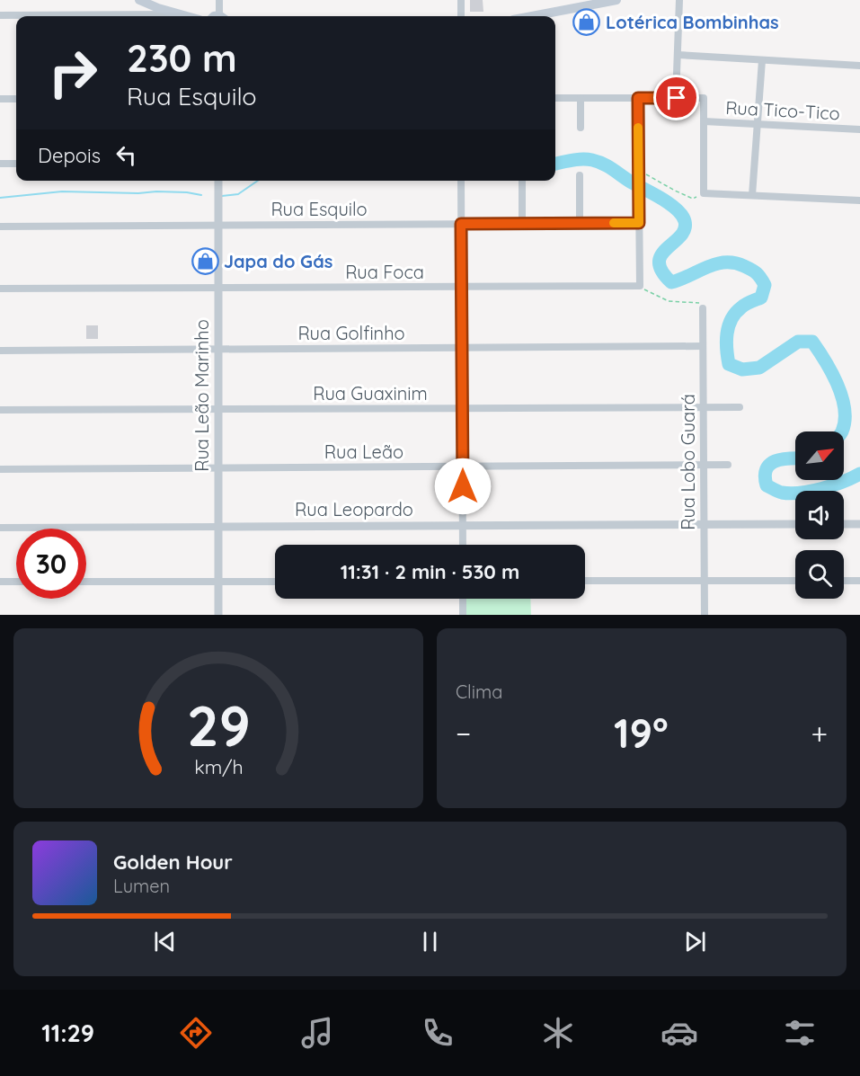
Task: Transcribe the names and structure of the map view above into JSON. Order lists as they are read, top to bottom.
{
  "streets": {
    "street": [
      "Rua Tico-Tico",
      "Rua Esquilo",
      "Rua Foca",
      "Rua Golfinho",
      "Rua Guaxinim",
      "Rua Leão Marinho",
      "Rua Leão",
      "Rua Lobo Guará",
      "Rua Leopardo"
    ]
  },
  "crossings": [
    ["Rua Esquilo", "Rua Leão Marinho"],
    ["Rua Foca", "Rua Leão Marinho"],
    ["Rua Golfinho", "Rua Leão Marinho"],
    ["Rua Golfinho", "Rua Lobo Guará"],
    ["Rua Guaxinim", "Rua Leão Marinho"],
    ["Rua Guaxinim", "Rua Lobo Guará"],
    ["Rua Leão Marinho", "Rua Leão"],
    ["Rua Leão Marinho", "Rua Leopardo"],
    ["Rua Leão", "Rua Lobo Guará"],
    ["Rua Lobo Guará", "Rua Leopardo"]
  ],
  "places": {
    "shop": ["Lotérica Bombinhas", "Japa do Gás"]
  },
  "north": "top right",
  "page": {
    "turn": ["230 m", "Rua Esquilo"],
    "then": "Depois",
    "limit": "30",
    "trip": "11:31 · 2 min · 530 m",
    "tile": "Clima",
    "heat": ["−", "19°", "+"],
    "song": ["Golden Hour", "Lumen"],
    "tabs": "11:29",
    "gauge": ["29", "km/h"]
  }
}
